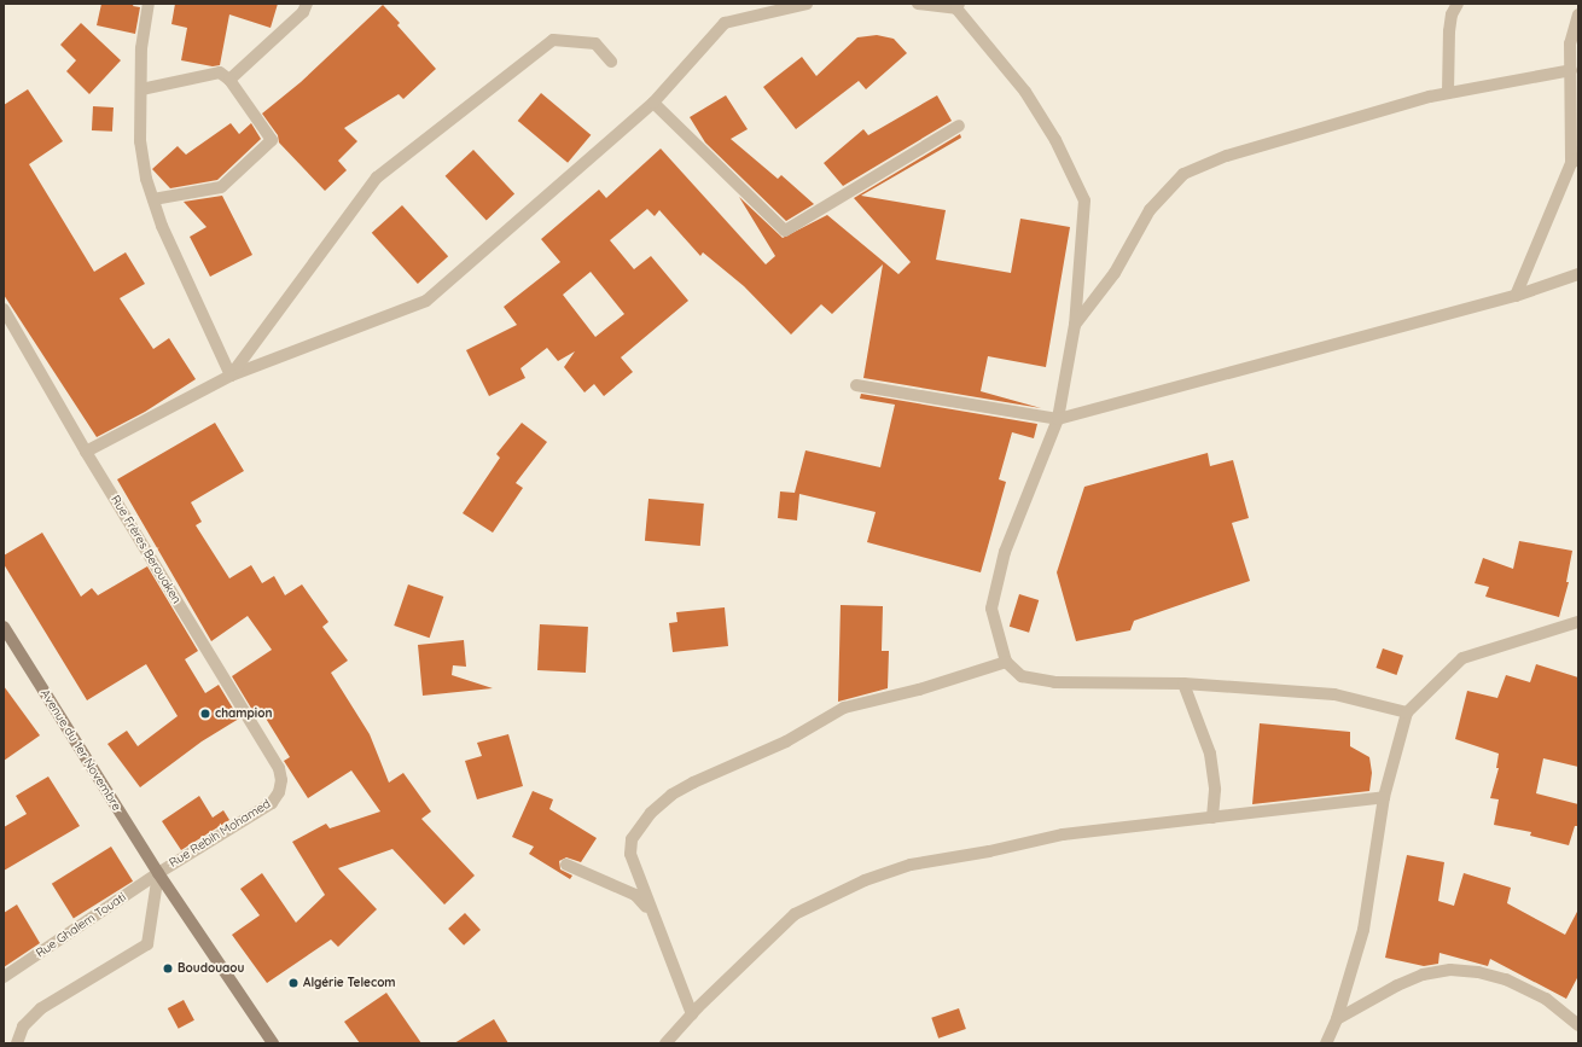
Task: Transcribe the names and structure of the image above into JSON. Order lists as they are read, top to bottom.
{
  "streets": {
    "main road": ["Avenue du 1er Novembre"],
    "street": ["Rue Frères Berouaken", "Rue Rebih Mohamed", "Rue Ghalem Touati"]
  },
  "crossings": [
    ["Rue Frères Berouaken", "Rue Rebih Mohamed"],
    ["Avenue du 1er Novembre", "Rue Rebih Mohamed"],
    ["Avenue du 1er Novembre", "Rue Ghalem Touati"],
    ["Rue Rebih Mohamed", "Rue Ghalem Touati"]
  ],
  "places": ["champion", "Boudouaou", "Algérie Telecom"]
}
